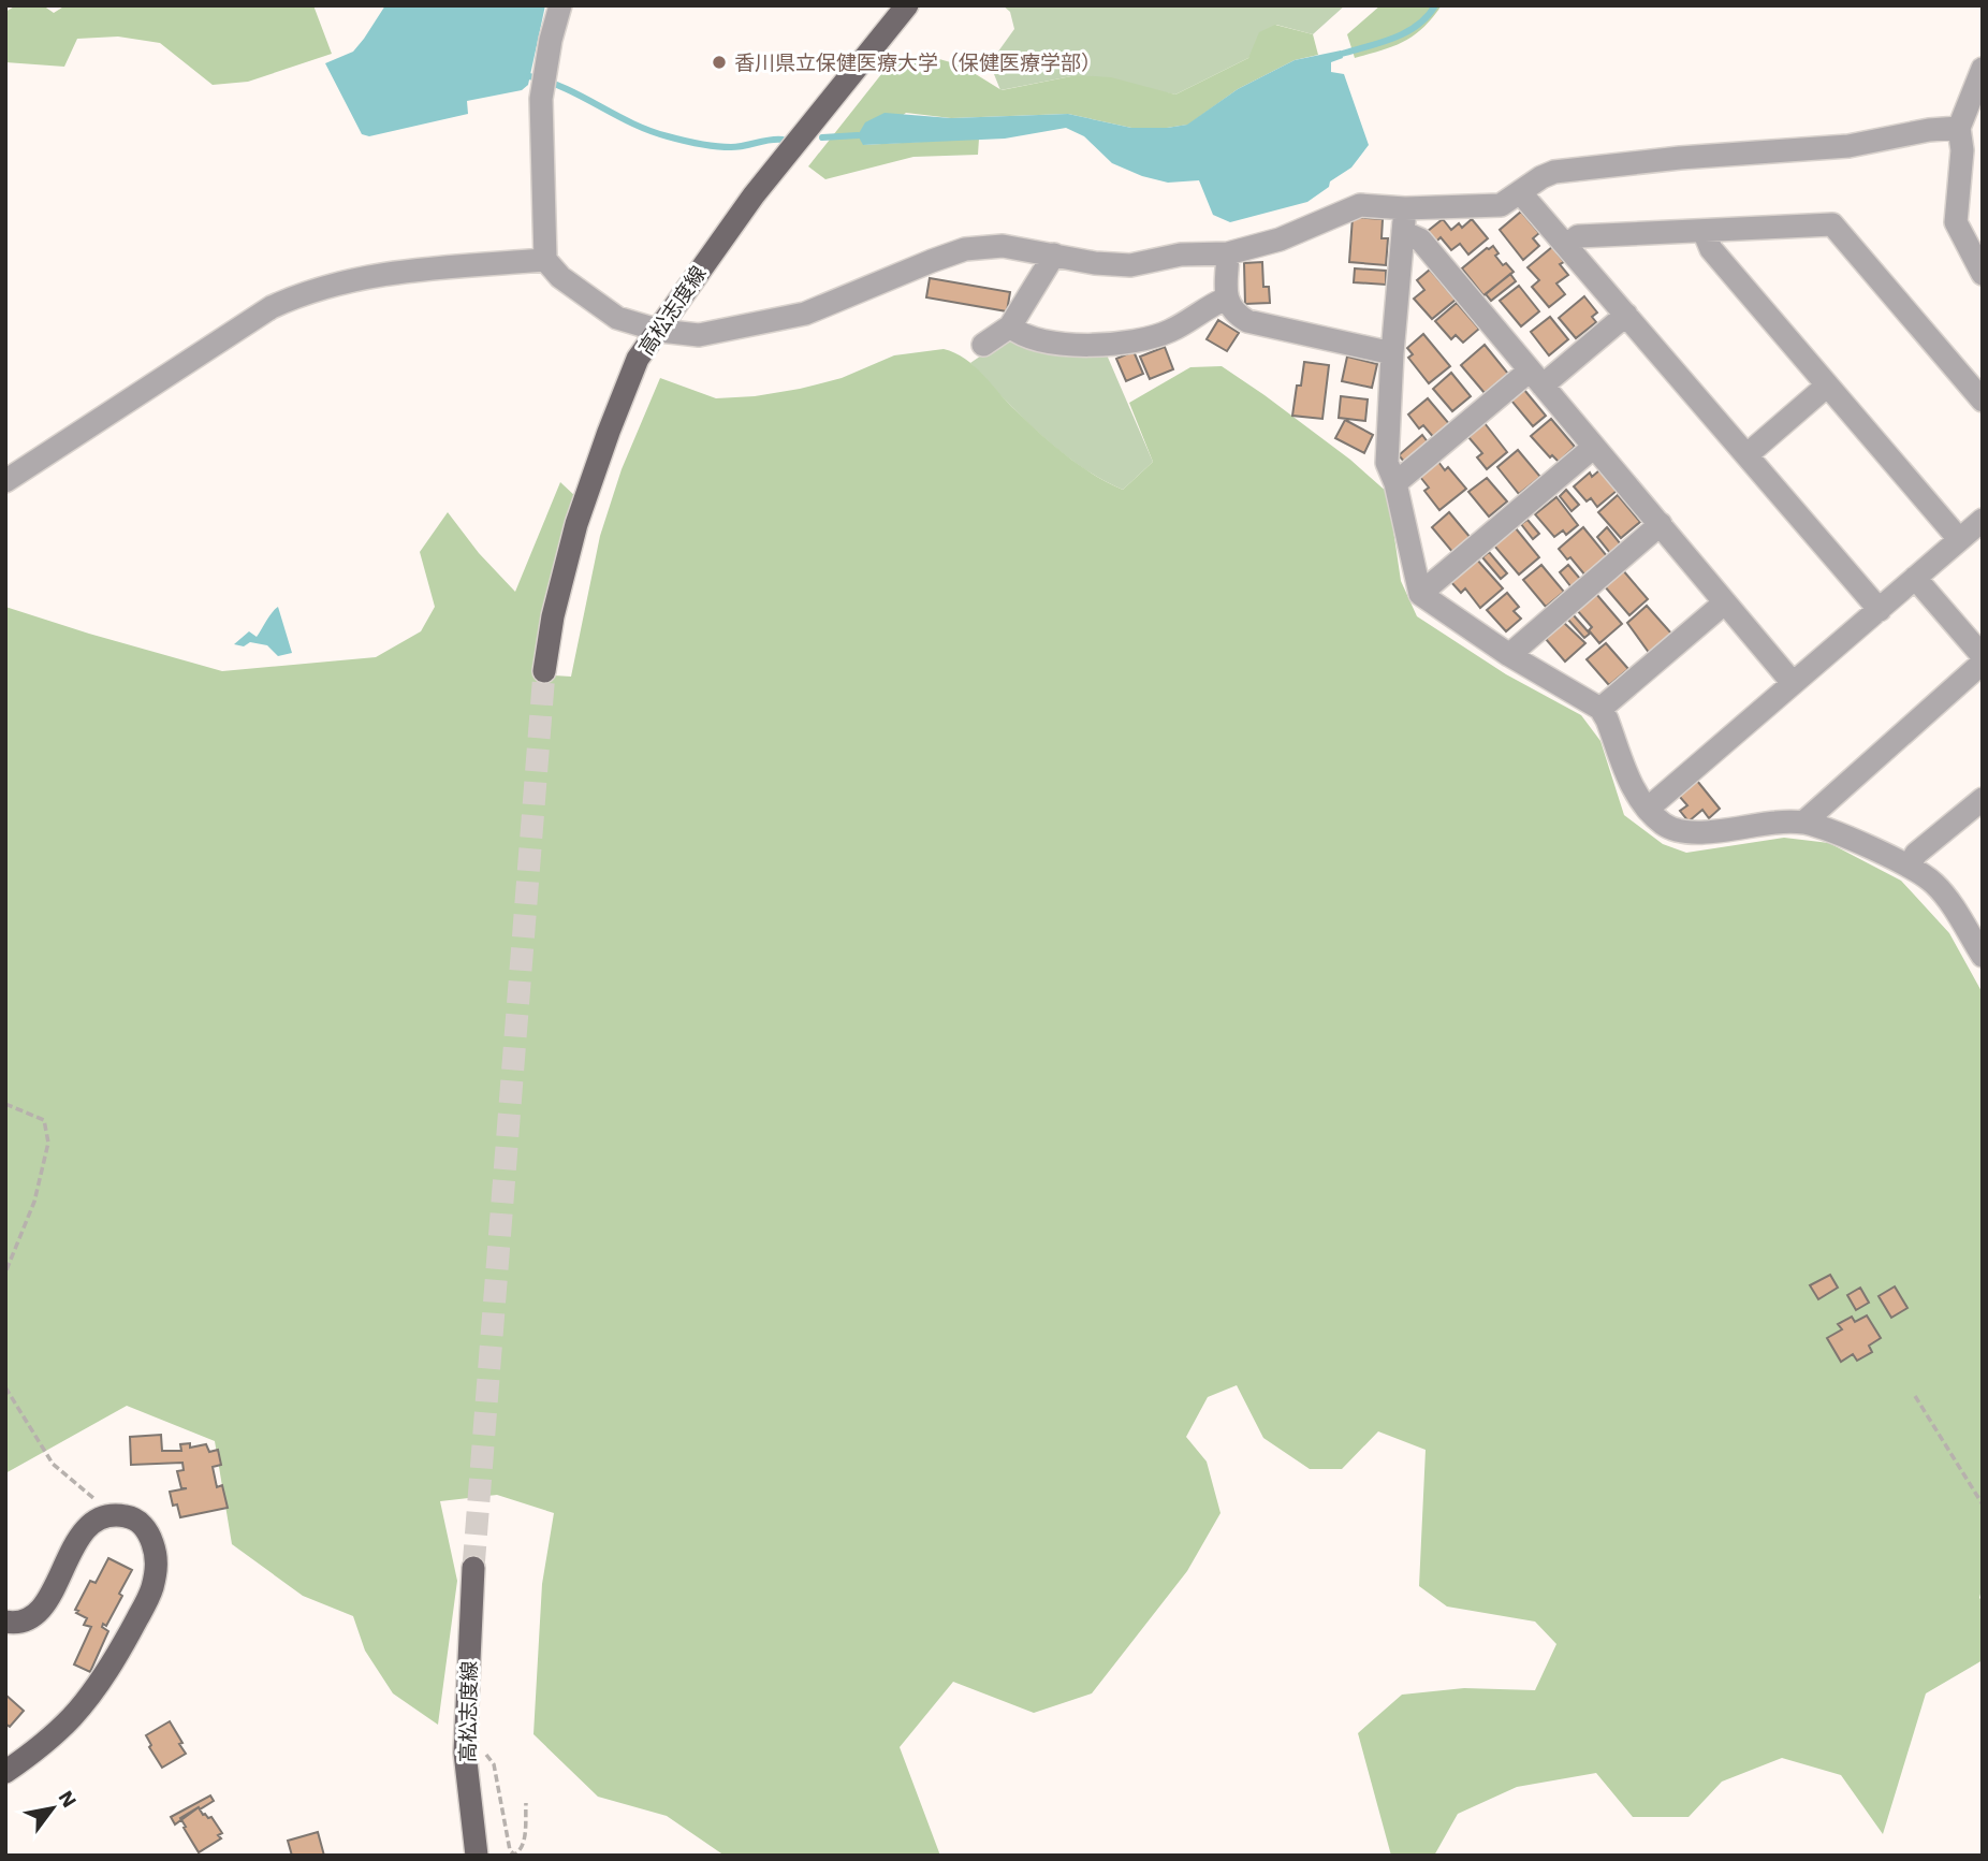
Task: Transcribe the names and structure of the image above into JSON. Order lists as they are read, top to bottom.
{
  "streets": {
    "main road": ["高松志度線"]
  },
  "places": ["香川県立保健医療大学（保健医療学部）"],
  "north": "top right"
}
